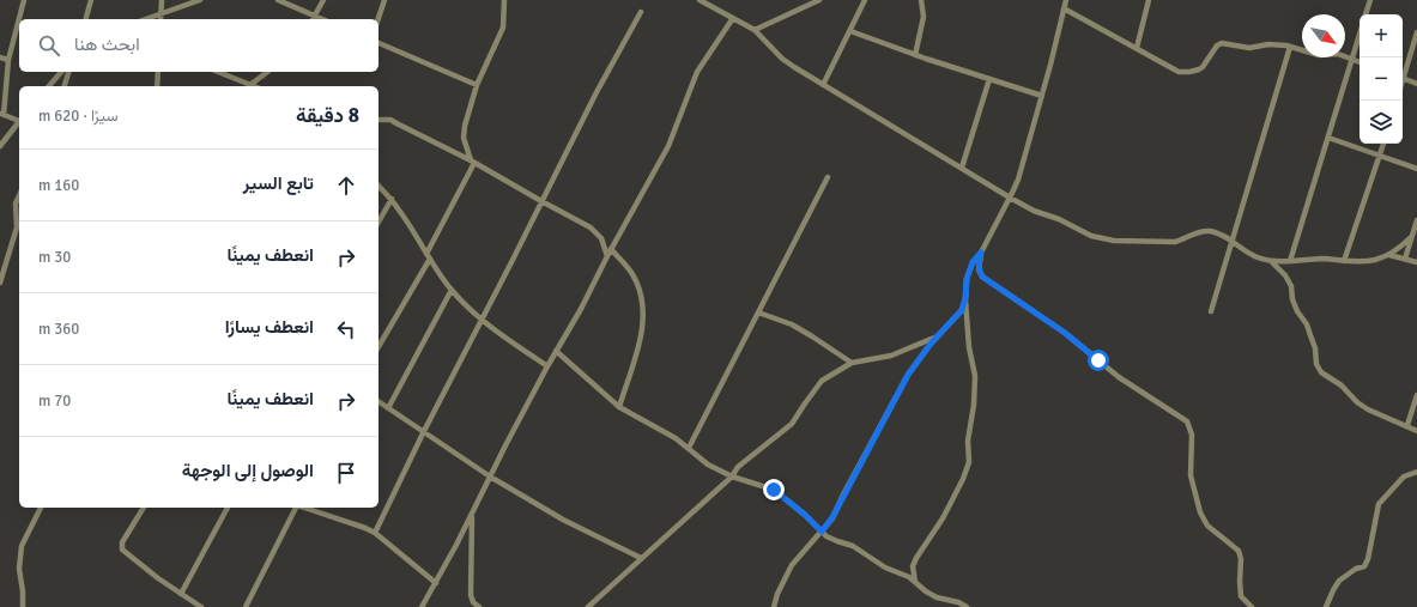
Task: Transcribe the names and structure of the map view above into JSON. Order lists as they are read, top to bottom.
{
  "north": "bottom right",
  "page": {
    "map_buttons": ["+", "−"],
    "search": "ابحث هنا",
    "heading": ["8 دقيقة", "سيرًا · 620 m"],
    "list": [
      ["تابع السير", "160 m"],
      ["انعطف يمينًا", "30 m"],
      ["انعطف يسارًا", "360 m"],
      ["انعطف يمينًا", "70 m"],
      "الوصول إلى الوجهة"
    ]
  }
}
